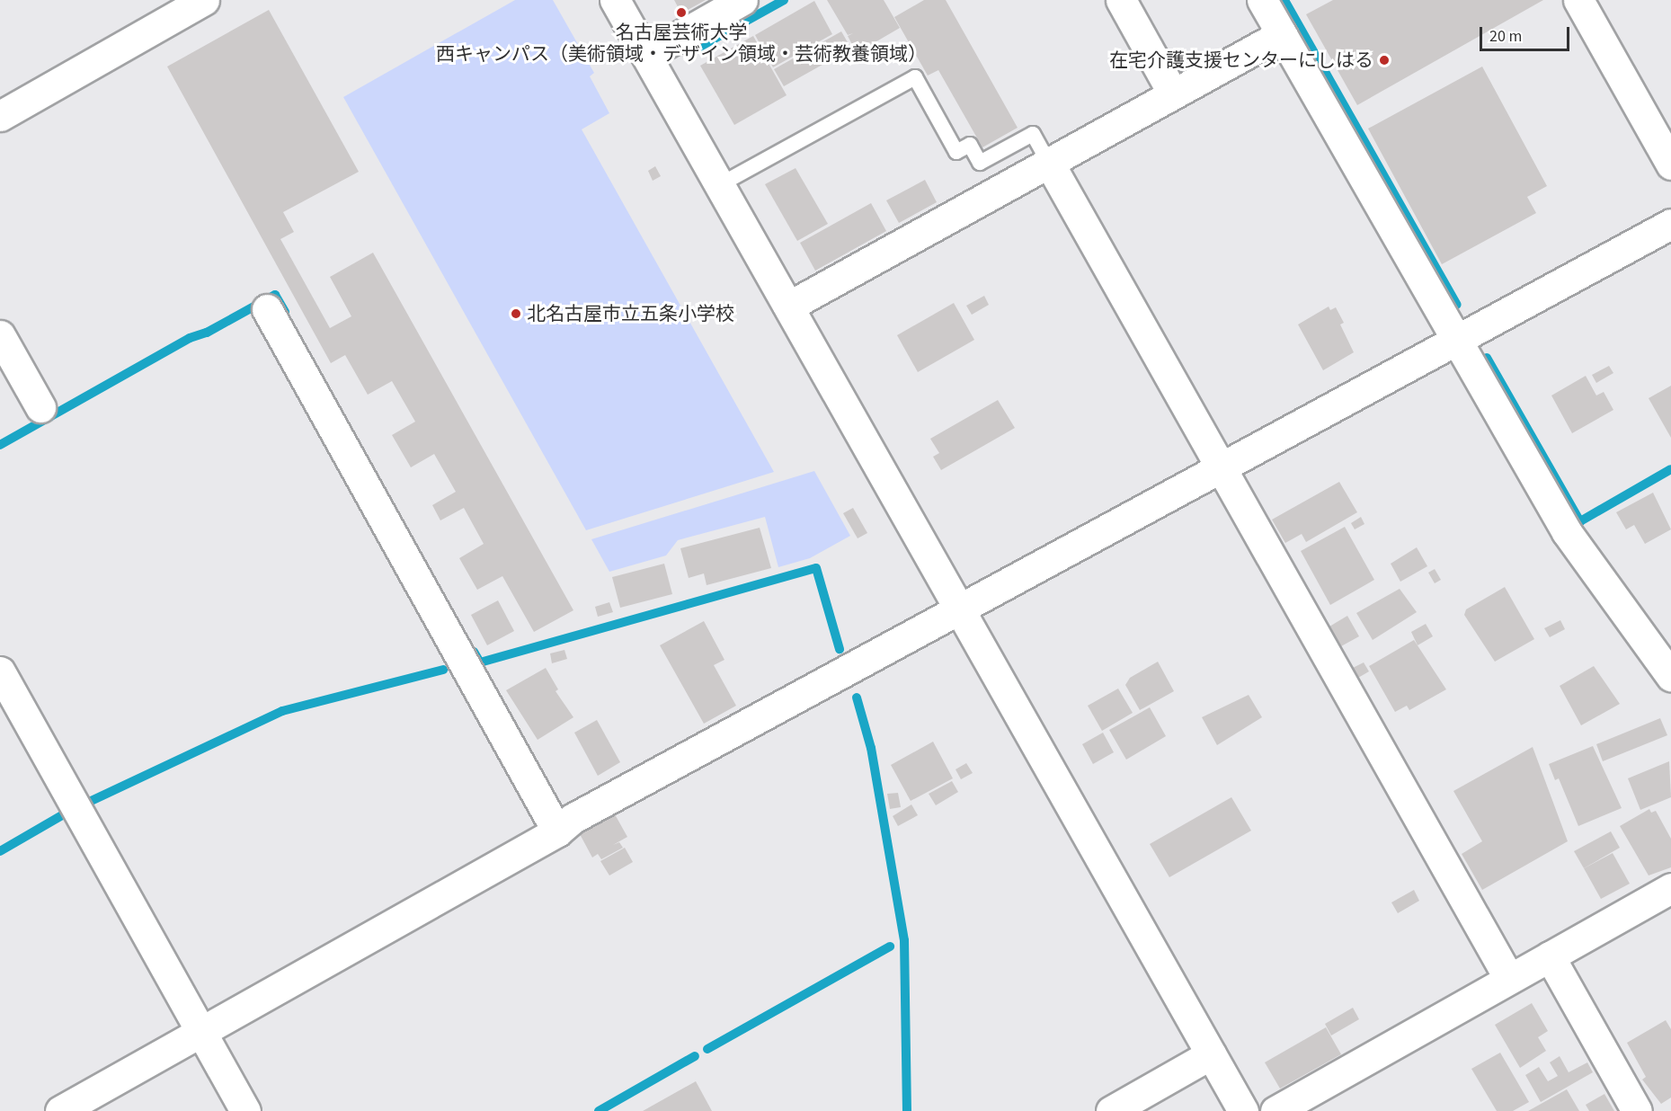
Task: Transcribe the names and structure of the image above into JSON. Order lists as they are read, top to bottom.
{
  "places": ["名古屋芸術大学 西キャンパス（美術領域・デザイン領域・芸術教養領域）", "在宅介護支援センターにしはる", "北名古屋市立五条小学校"],
  "scale_bar": "20 m"
}
